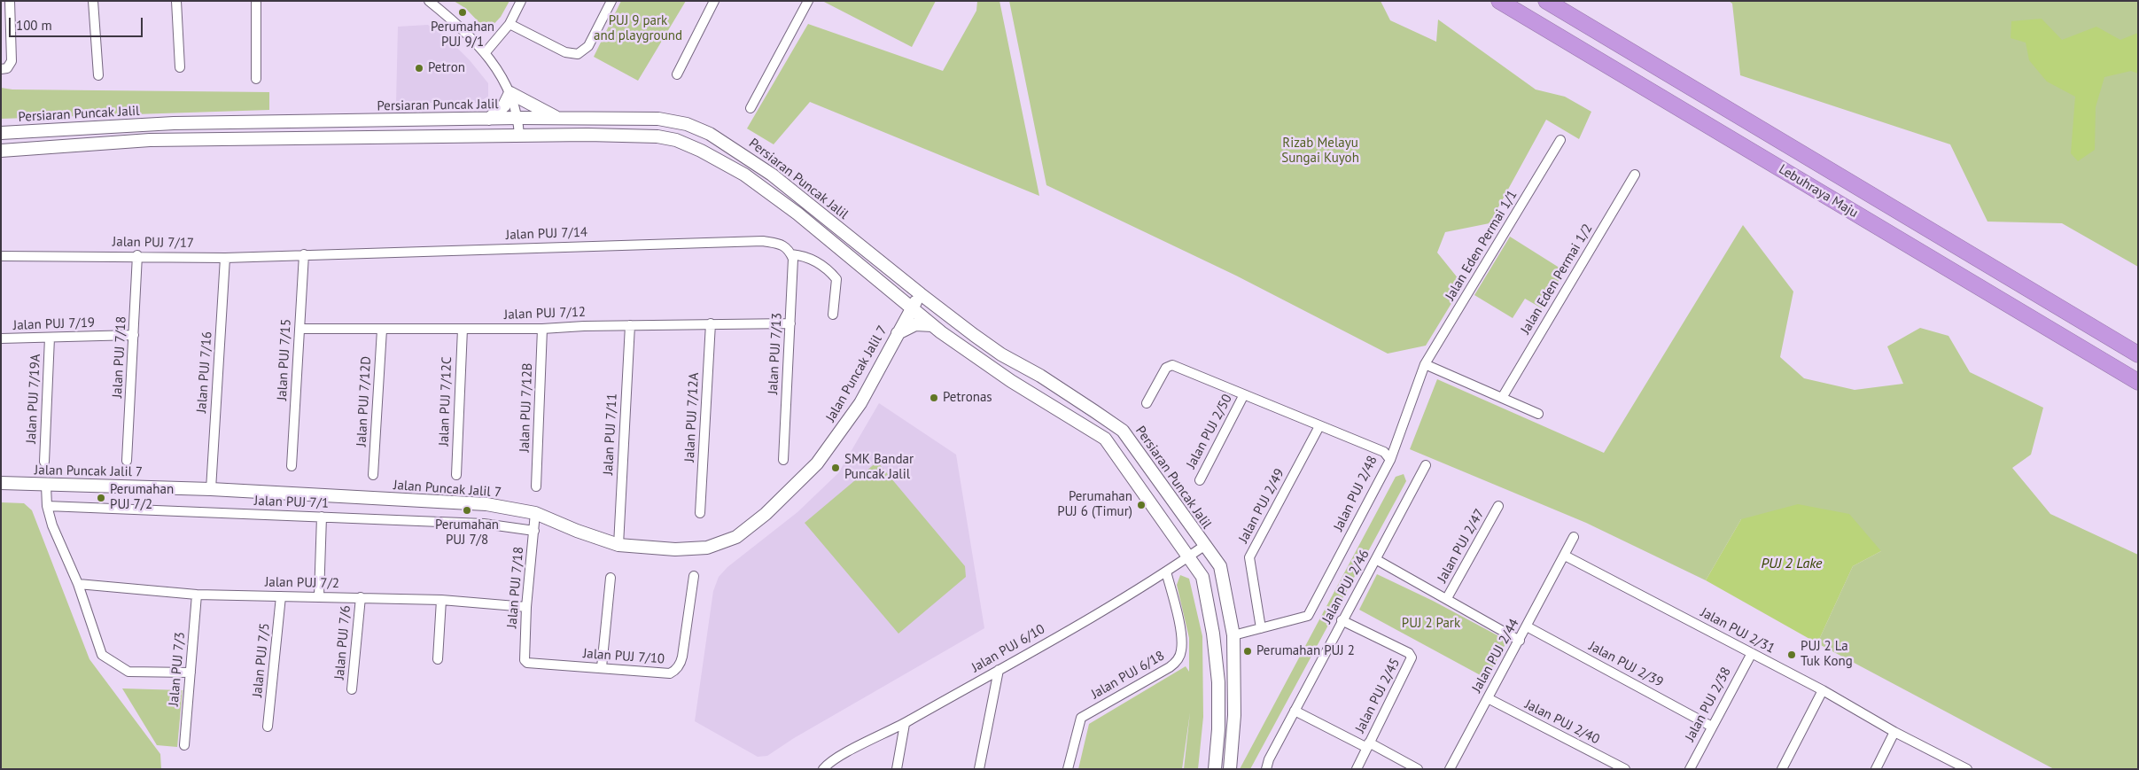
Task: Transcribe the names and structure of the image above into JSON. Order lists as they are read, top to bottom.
{
  "streets": {
    "highway": ["Lebuhraya Maju"],
    "main road": ["Persiaran Puncak Jalil", "Jalan Puncak Jalil 7"],
    "street": [
      "Jalan PUJ 7/14",
      "Jalan PUJ 7/17",
      "Jalan Eden Permai 1/1",
      "Jalan Eden Permai 1/2",
      "Jalan PUJ 7/12",
      "Jalan PUJ 7/19",
      "Jalan PUJ 7/13",
      "Jalan PUJ 7/18",
      "Jalan PUJ 7/15",
      "Jalan PUJ 7/16",
      "Jalan PUJ 7/19A",
      "Jalan PUJ 7/12D",
      "Jalan PUJ 7/12C",
      "Jalan PUJ 7/12B",
      "Jalan PUJ 7/12A",
      "Jalan PUJ 2/50",
      "Jalan PUJ 7/11",
      "Jalan PUJ 2/48",
      "Jalan PUJ 7/1",
      "Jalan PUJ 2/49",
      "Jalan PUJ 2/47",
      "Jalan PUJ 7/2",
      "Jalan PUJ 2/46",
      "Jalan PUJ 2/31",
      "Jalan PUJ 7/6",
      "Jalan PUJ 6/10",
      "Jalan PUJ 2/44",
      "Jalan PUJ 7/10",
      "Jalan PUJ 7/5",
      "Jalan PUJ 2/39",
      "Jalan PUJ 7/3",
      "Jalan PUJ 6/18",
      "Jalan PUJ 2/45",
      "Jalan PUJ 2/38",
      "Jalan PUJ 2/40"
    ]
  },
  "crossings": [
    ["Persiaran Puncak Jalil", "Jalan Puncak Jalil 7"],
    ["Persiaran Puncak Jalil", "Jalan PUJ 2/48"],
    ["Persiaran Puncak Jalil", "Jalan PUJ 6/10"],
    ["Jalan PUJ 7/14", "Jalan PUJ 7/17"],
    ["Jalan PUJ 7/14", "Jalan PUJ 7/13"],
    ["Jalan PUJ 7/14", "Jalan PUJ 7/15"],
    ["Jalan PUJ 7/17", "Jalan PUJ 7/18"],
    ["Jalan PUJ 7/17", "Jalan PUJ 7/15"],
    ["Jalan PUJ 7/17", "Jalan PUJ 7/16"],
    ["Jalan Eden Permai 1/1", "Jalan PUJ 2/48"],
    ["Jalan PUJ 7/12", "Jalan PUJ 7/13"],
    ["Jalan PUJ 7/12", "Jalan PUJ 7/15"],
    ["Jalan PUJ 7/12", "Jalan PUJ 7/12D"],
    ["Jalan PUJ 7/12", "Jalan PUJ 7/12C"],
    ["Jalan PUJ 7/12", "Jalan PUJ 7/12B"],
    ["Jalan PUJ 7/12", "Jalan PUJ 7/12A"],
    ["Jalan PUJ 7/12", "Jalan PUJ 7/11"],
    ["Jalan PUJ 7/19", "Jalan PUJ 7/18"],
    ["Jalan PUJ 7/19", "Jalan PUJ 7/19A"],
    ["Jalan PUJ 7/18", "Jalan Puncak Jalil 7"],
    ["Jalan PUJ 7/18", "Jalan PUJ 7/1"],
    ["Jalan PUJ 7/18", "Jalan PUJ 7/2"],
    ["Jalan PUJ 7/18", "Jalan PUJ 7/10"],
    ["Jalan PUJ 7/16", "Jalan Puncak Jalil 7"],
    ["Jalan Puncak Jalil 7", "Jalan PUJ 7/11"],
    ["Jalan PUJ 2/50", "Jalan PUJ 2/48"],
    ["Jalan PUJ 2/48", "Jalan PUJ 2/49"],
    ["Jalan PUJ 7/2", "Jalan PUJ 7/6"],
    ["Jalan PUJ 7/2", "Jalan PUJ 7/5"],
    ["Jalan PUJ 7/2", "Jalan PUJ 7/3"],
    ["Jalan PUJ 2/46", "Jalan PUJ 2/45"],
    ["Jalan PUJ 2/31", "Jalan PUJ 2/44"],
    ["Jalan PUJ 2/31", "Jalan PUJ 2/38"],
    ["Jalan PUJ 6/10", "Jalan PUJ 6/18"],
    ["Jalan PUJ 2/44", "Jalan PUJ 2/39"],
    ["Jalan PUJ 2/44", "Jalan PUJ 2/40"],
    ["Jalan PUJ 2/39", "Jalan PUJ 2/38"]
  ],
  "water": ["PUJ 2 Lake"],
  "parks": ["PUJ 9 park and playground", "Rizab Melayu Sungai Kuyoh", "PUJ 2 Park"],
  "places": [
    "Perumahan PUJ 9/1",
    "Petron",
    "Petronas",
    "SMK Bandar Puncak Jalil",
    "Perumahan PUJ 7/2",
    "Perumahan PUJ 6 (Timur)",
    "Perumahan PUJ 7/8",
    "Perumahan PUJ 2",
    "PUJ 2 La Tuk Kong"
  ],
  "scale_bar": "100 m"
}
